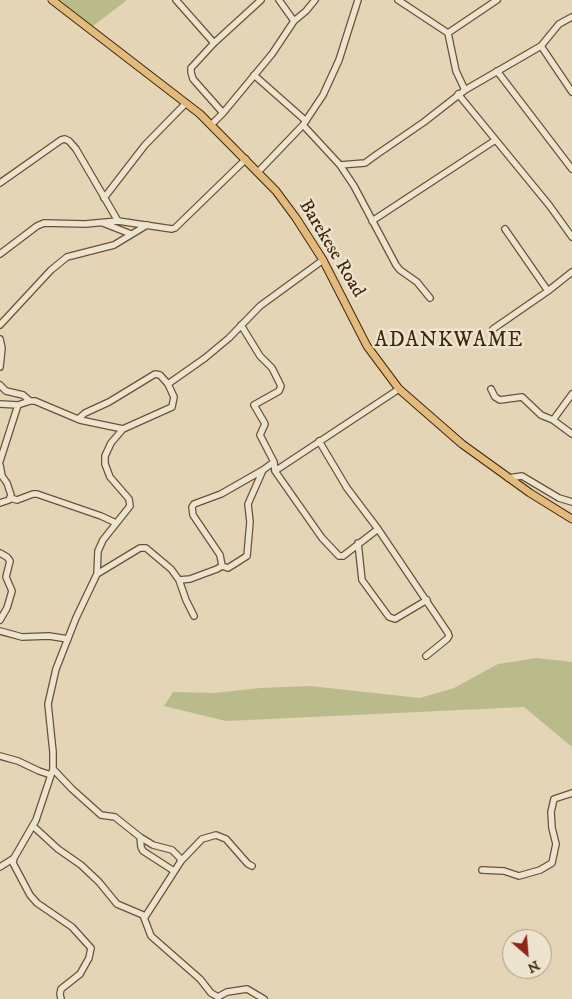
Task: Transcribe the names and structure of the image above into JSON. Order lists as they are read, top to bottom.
{
  "streets": {
    "main road": ["Barekese Road"]
  },
  "districts": ["ADANKWAME"],
  "north": "bottom right"
}
